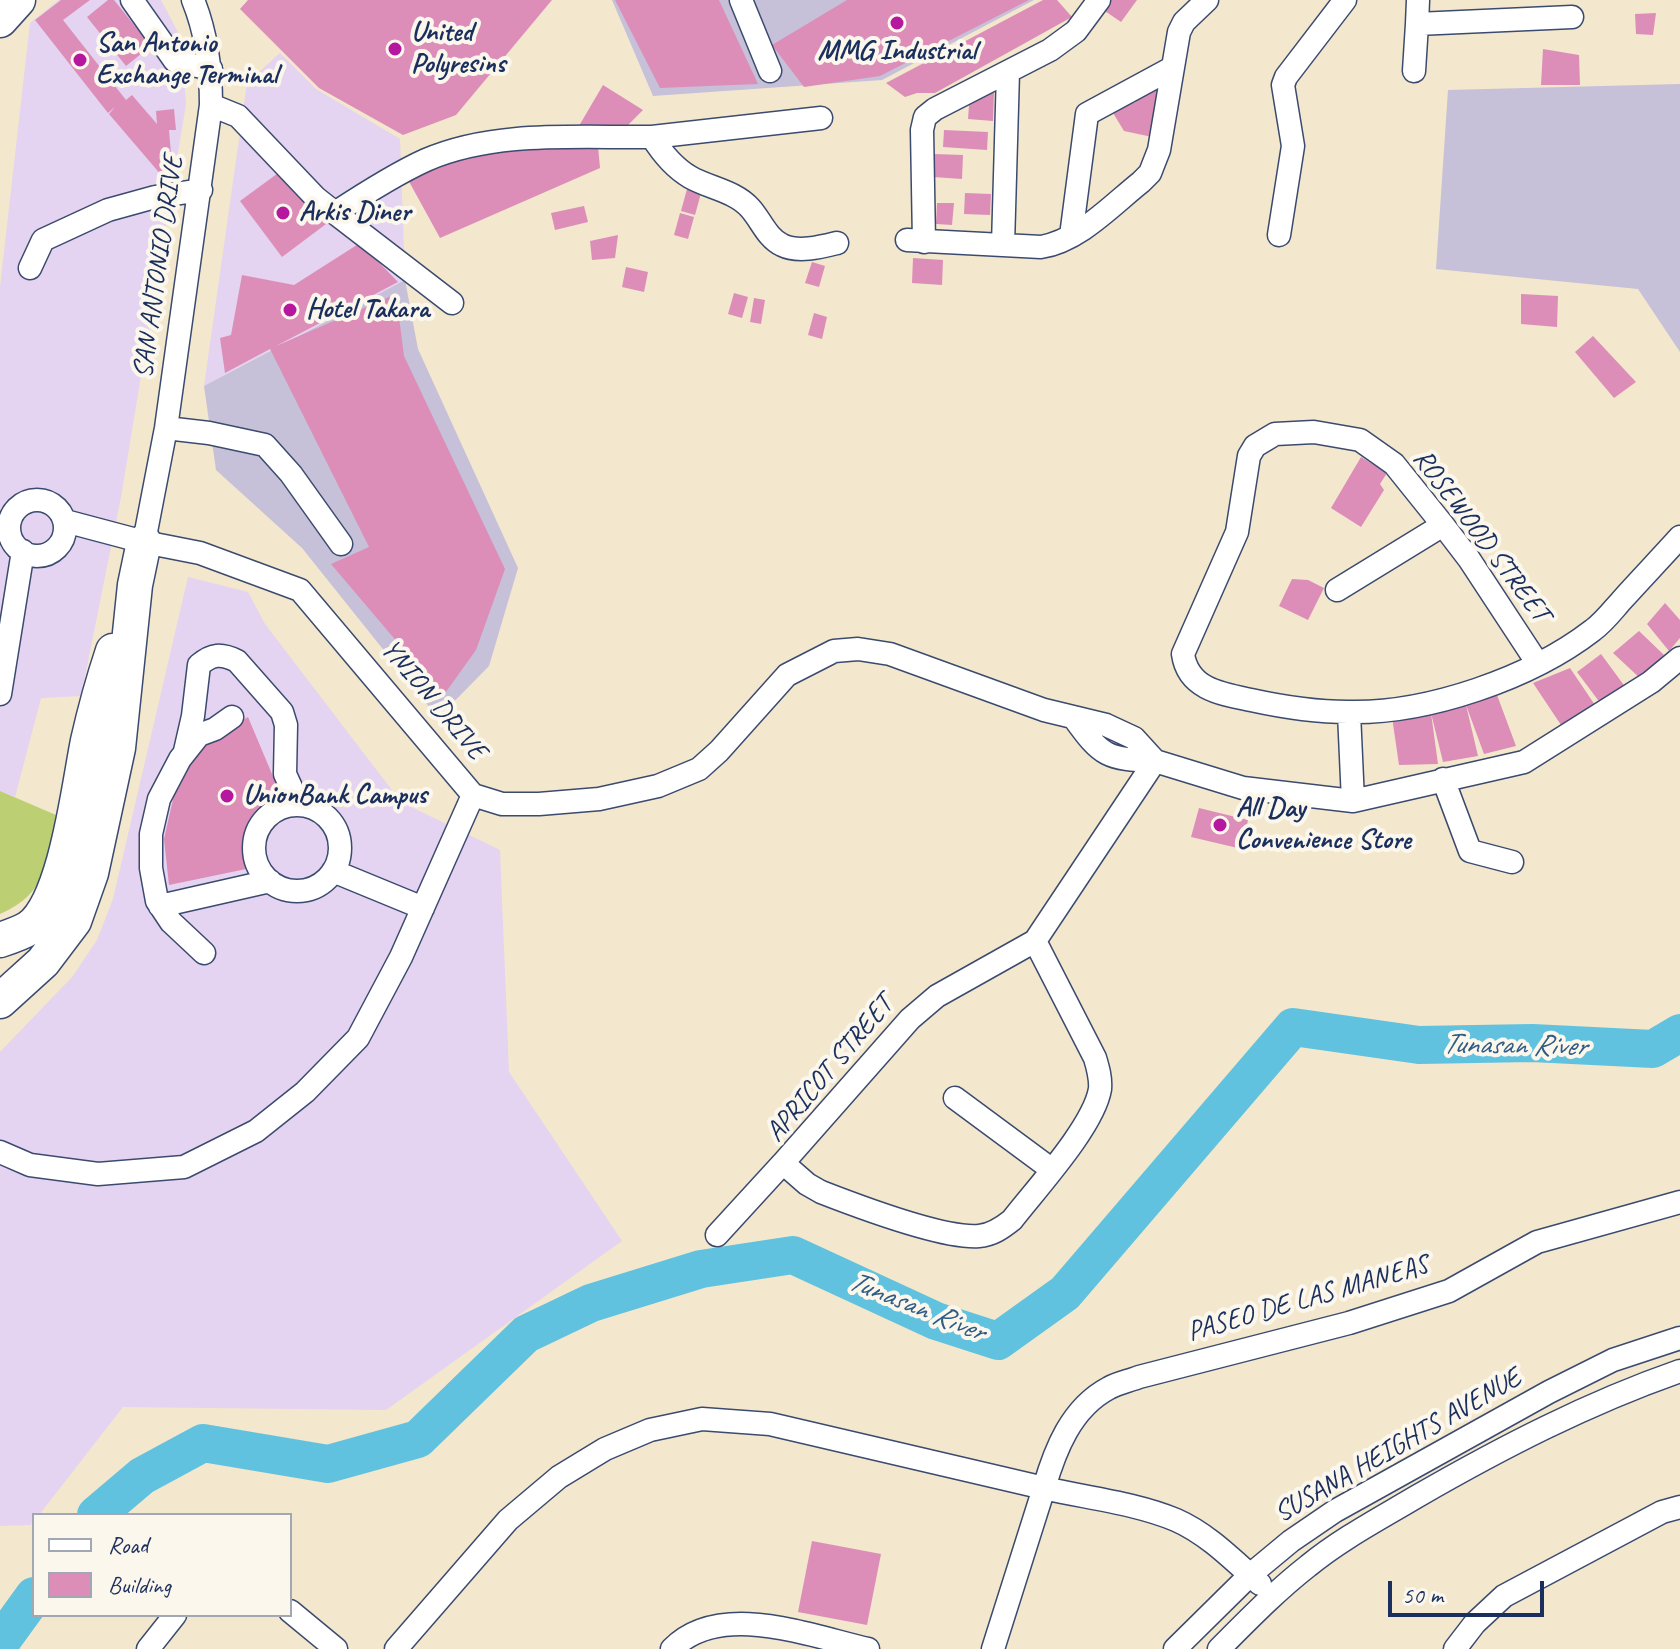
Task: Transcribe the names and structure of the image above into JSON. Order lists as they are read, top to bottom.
{
  "streets": {
    "street": [
      "SAN ANTONIO DRIVE",
      "ROSEWOOD STREET",
      "YNION DRIVE",
      "APRICOT STREET",
      "PASEO DE LAS MANEAS",
      "SUSANA HEIGHTS AVENUE"
    ]
  },
  "crossings": [
    ["SAN ANTONIO DRIVE", "YNION DRIVE"],
    ["YNION DRIVE", "APRICOT STREET"]
  ],
  "water": ["Tunasan River"],
  "places": [
    "MMG Industrial",
    "United Polyresins",
    "San Antonio Exchange Terminal",
    "Arkis Diner",
    "Hotel Takara",
    "UnionBank Campus",
    "All Day Convenience Store"
  ],
  "legend": ["Road", "Building"],
  "scale_bar": "50 m"
}
